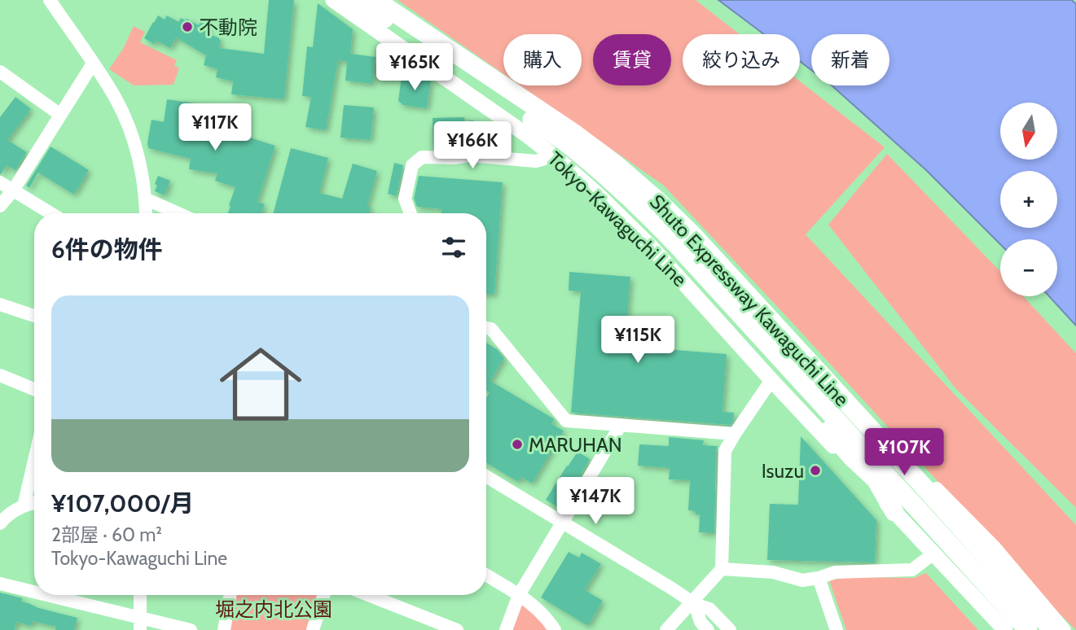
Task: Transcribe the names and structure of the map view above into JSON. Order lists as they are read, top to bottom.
{
  "streets": {
    "highway": ["Shuto Expressway Kawaguchi Line"],
    "main road": ["Tokyo-Kawaguchi Line"]
  },
  "parks": ["堀之内北公園"],
  "places": ["不動院", "MARUHAN", "Isuzu"],
  "north": "bottom",
  "page": {
    "chip": [
      "購入",
      "賃貸",
      "絞り込み",
      "新着"
    ],
    "price": [
      "¥165K",
      "¥117K",
      "¥166K",
      "¥115K",
      "¥107K",
      "¥147K"
    ],
    "map_buttons": ["+", "−"],
    "heading": "6件の物件",
    "list": [
      {
        "name": "¥107,000/月",
        "note": "2部屋 · 60 m² · Tokyo-Kawaguchi Line"
      }
    ]
  }
}
